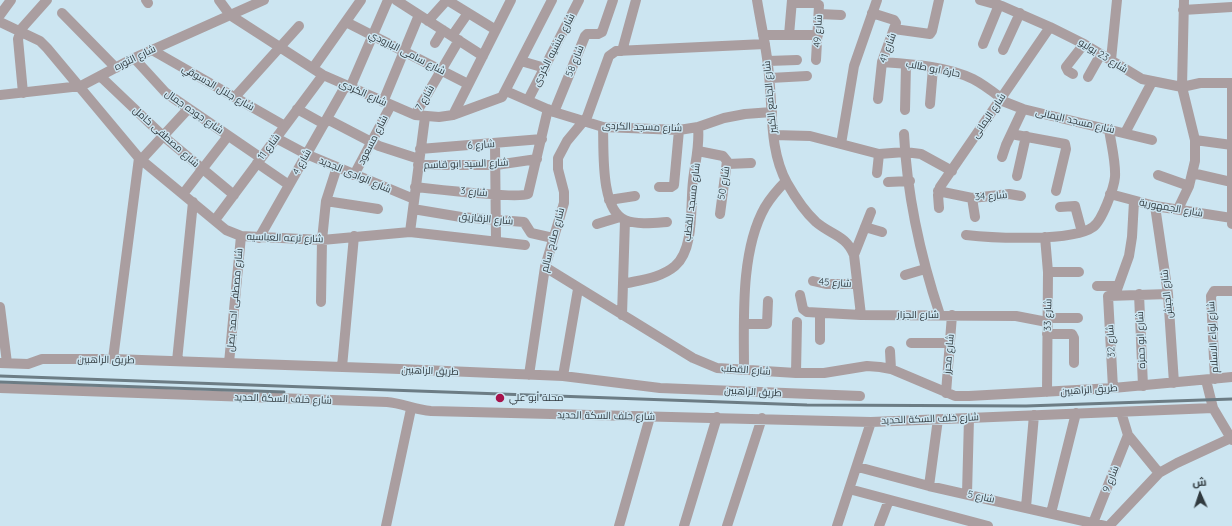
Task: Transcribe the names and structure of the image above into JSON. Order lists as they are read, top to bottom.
{
  "streets": {
    "street": [
      "شارع 49",
      "شارع 41",
      "شارع منشيه الكردى",
      "شارع سامى البارودي",
      "شارع 23 يوليو",
      "شارع الثوره",
      "شارع 58",
      "حارة ابو طالب",
      "شارع جلال الدسوقي",
      "شارع الكردى",
      "شارع الجامع الكبير",
      "شارع 7",
      "شارع جوده جمال",
      "شارع اليمانى",
      "شارع مسجد اليمانى",
      "شارع مسجد الكردى",
      "شارع مصطفى كامل",
      "شارع مسعود",
      "شارع 6",
      "شارع 11",
      "شارع 4",
      "شارع السيد ابو قاسم",
      "شارع الوادى الجديد",
      "شارع 50",
      "شارع 3",
      "شارع 34",
      "شارع مسجد القطب",
      "شارع الجمهورية",
      "شارع الزقازيق",
      "شارع ترعه العباسيه",
      "شارع صلاح سالم",
      "شارع 45",
      "شارع الجيش",
      "شارع مصطفى احمد بصل",
      "شارع الجزار",
      "شارع 33",
      "شارع لواء الاسلام",
      "شارع ابو حمزه",
      "شارع 32",
      "شارع محرز",
      "طريق الراهبين",
      "شارع القطب",
      "شارع خلف السكة الحديد",
      "شارع 9",
      "شارع 5"
    ]
  },
  "crossings": [
    ["شارع 41", "حارة ابو طالب"],
    ["شارع منشيه الكردى", "شارع مسجد الكردى"],
    ["شارع سامى البارودي", "شارع 7"],
    ["شارع سامى البارودي", "شارع 4"],
    ["شارع 23 يوليو", "شارع اليمانى"],
    ["شارع الثوره", "شارع جلال الدسوقي"],
    ["شارع الثوره", "شارع الكردى"],
    ["شارع الثوره", "شارع جوده جمال"],
    ["شارع الثوره", "شارع مصطفى كامل"],
    ["شارع الثوره", "شارع ترعه العباسيه"],
    ["شارع 58", "شارع مسجد الكردى"],
    ["حارة ابو طالب", "شارع اليمانى"],
    ["حارة ابو طالب", "شارع مسجد اليمانى"],
    ["شارع جلال الدسوقي", "شارع 11"],
    ["شارع الكردى", "شارع 7"],
    ["شارع الكردى", "شارع مسجد الكردى"],
    ["شارع الكردى", "شارع مسعود"],
    ["شارع الكردى", "شارع 11"],
    ["شارع الكردى", "شارع 4"],
    ["شارع الجامع الكبير", "شارع مسجد الكردى"],
    ["شارع جوده جمال", "شارع 11"],
    ["شارع جوده جمال", "شارع 4"],
    ["شارع اليمانى", "شارع مسجد اليمانى"],
    ["شارع اليمانى", "شارع 34"],
    ["شارع مسجد الكردى", "شارع مسجد القطب"],
    ["شارع مسجد الكردى", "شارع صلاح سالم"],
    ["شارع مصطفى كامل", "شارع 11"],
    ["شارع مسعود", "شارع السيد ابو قاسم"],
    ["شارع مسعود", "شارع الوادى الجديد"],
    ["شارع 11", "شارع السيد ابو قاسم"],
    ["شارع 11", "شارع الوادى الجديد"],
    ["شارع 11", "شارع ترعه العباسيه"],
    ["شارع 4", "شارع السيد ابو قاسم"],
    ["شارع 4", "شارع الوادى الجديد"],
    ["شارع 4", "شارع ترعه العباسيه"],
    ["شارع السيد ابو قاسم", "شارع 3"],
    ["شارع الوادى الجديد", "شارع الزقازيق"],
    ["شارع 50", "شارع مسجد القطب"],
    ["شارع الجمهورية", "شارع الجيش"],
    ["شارع الجمهورية", "شارع 32"],
    ["شارع الزقازيق", "شارع صلاح سالم"],
    ["شارع ترعه العباسيه", "شارع مصطفى احمد بصل"],
    ["شارع صلاح سالم", "طريق الراهبين"],
    ["شارع صلاح سالم", "شارع القطب"],
    ["شارع الجيش", "طريق الراهبين"],
    ["شارع مصطفى احمد بصل", "طريق الراهبين"],
    ["شارع الجزار", "شارع 33"],
    ["شارع الجزار", "شارع محرز"],
    ["شارع 33", "طريق الراهبين"],
    ["شارع لواء الاسلام", "طريق الراهبين"],
    ["شارع ابو حمزه", "طريق الراهبين"],
    ["شارع 32", "طريق الراهبين"],
    ["شارع محرز", "طريق الراهبين"],
    ["شارع محرز", "شارع القطب"],
    ["طريق الراهبين", "شارع القطب"],
    ["شارع 9", "شارع 5"]
  ],
  "places": ["محلة أبو علي"],
  "north": "top"
}
